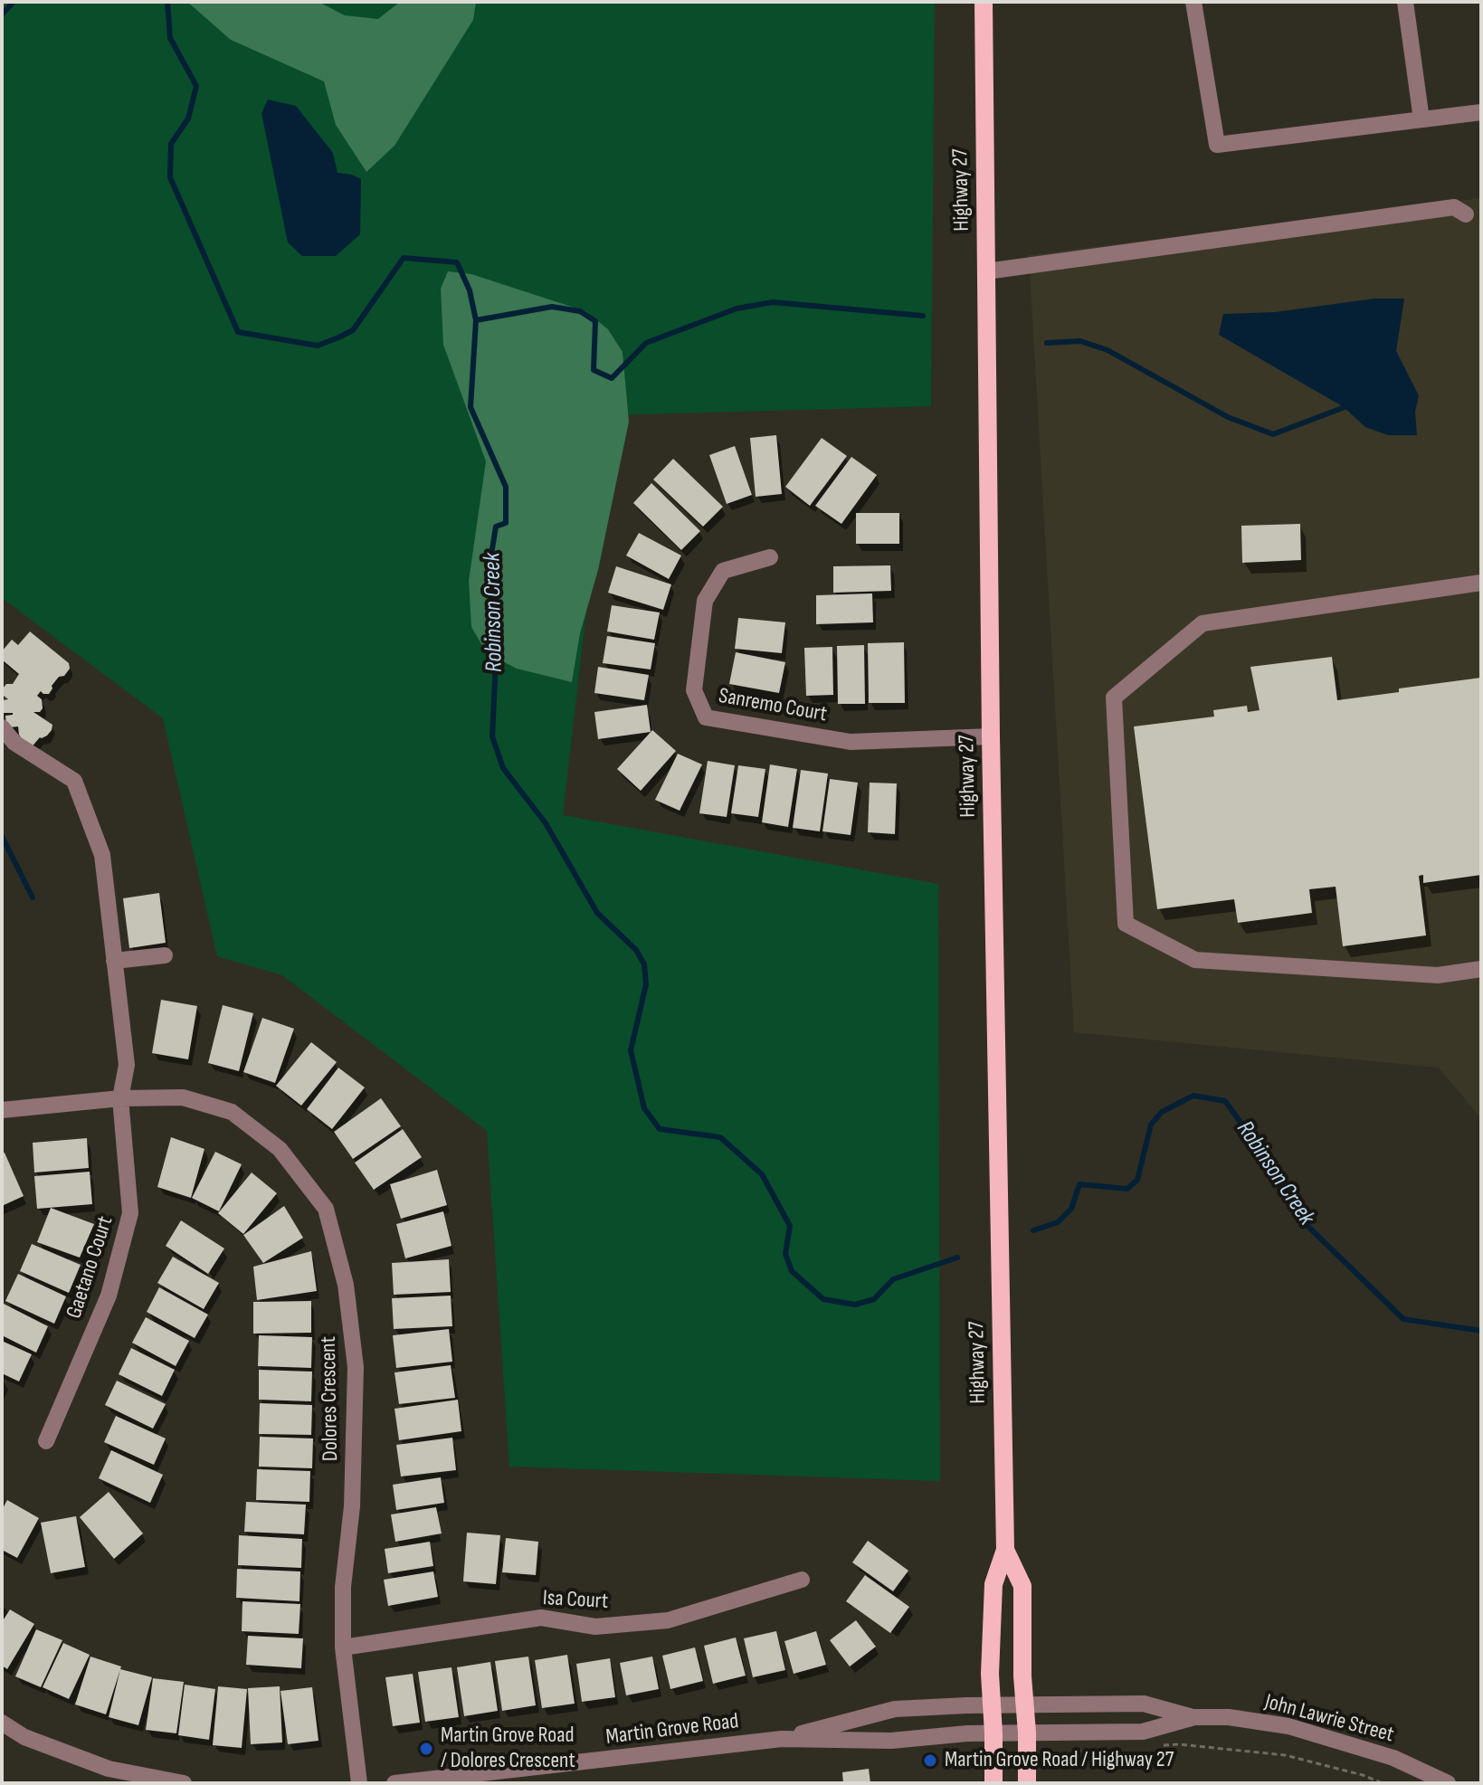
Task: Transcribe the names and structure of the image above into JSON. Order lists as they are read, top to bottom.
{
  "streets": {
    "main road": ["Highway 27"],
    "street": [
      "Sanremo Court",
      "Gaetano Court",
      "Dolores Crescent",
      "Isa Court",
      "John Lawrie Street",
      "Martin Grove Road"
    ]
  },
  "crossings": [
    ["Highway 27", "Sanremo Court"],
    ["Highway 27", "John Lawrie Street"],
    ["Highway 27", "Martin Grove Road"],
    ["Gaetano Court", "Dolores Crescent"],
    ["Dolores Crescent", "Isa Court"],
    ["John Lawrie Street", "Martin Grove Road"]
  ],
  "water": ["Robinson Creek"],
  "places": ["Martin Grove Road / Dolores Crescent", "Martin Grove Road / Highway 27"]
}
